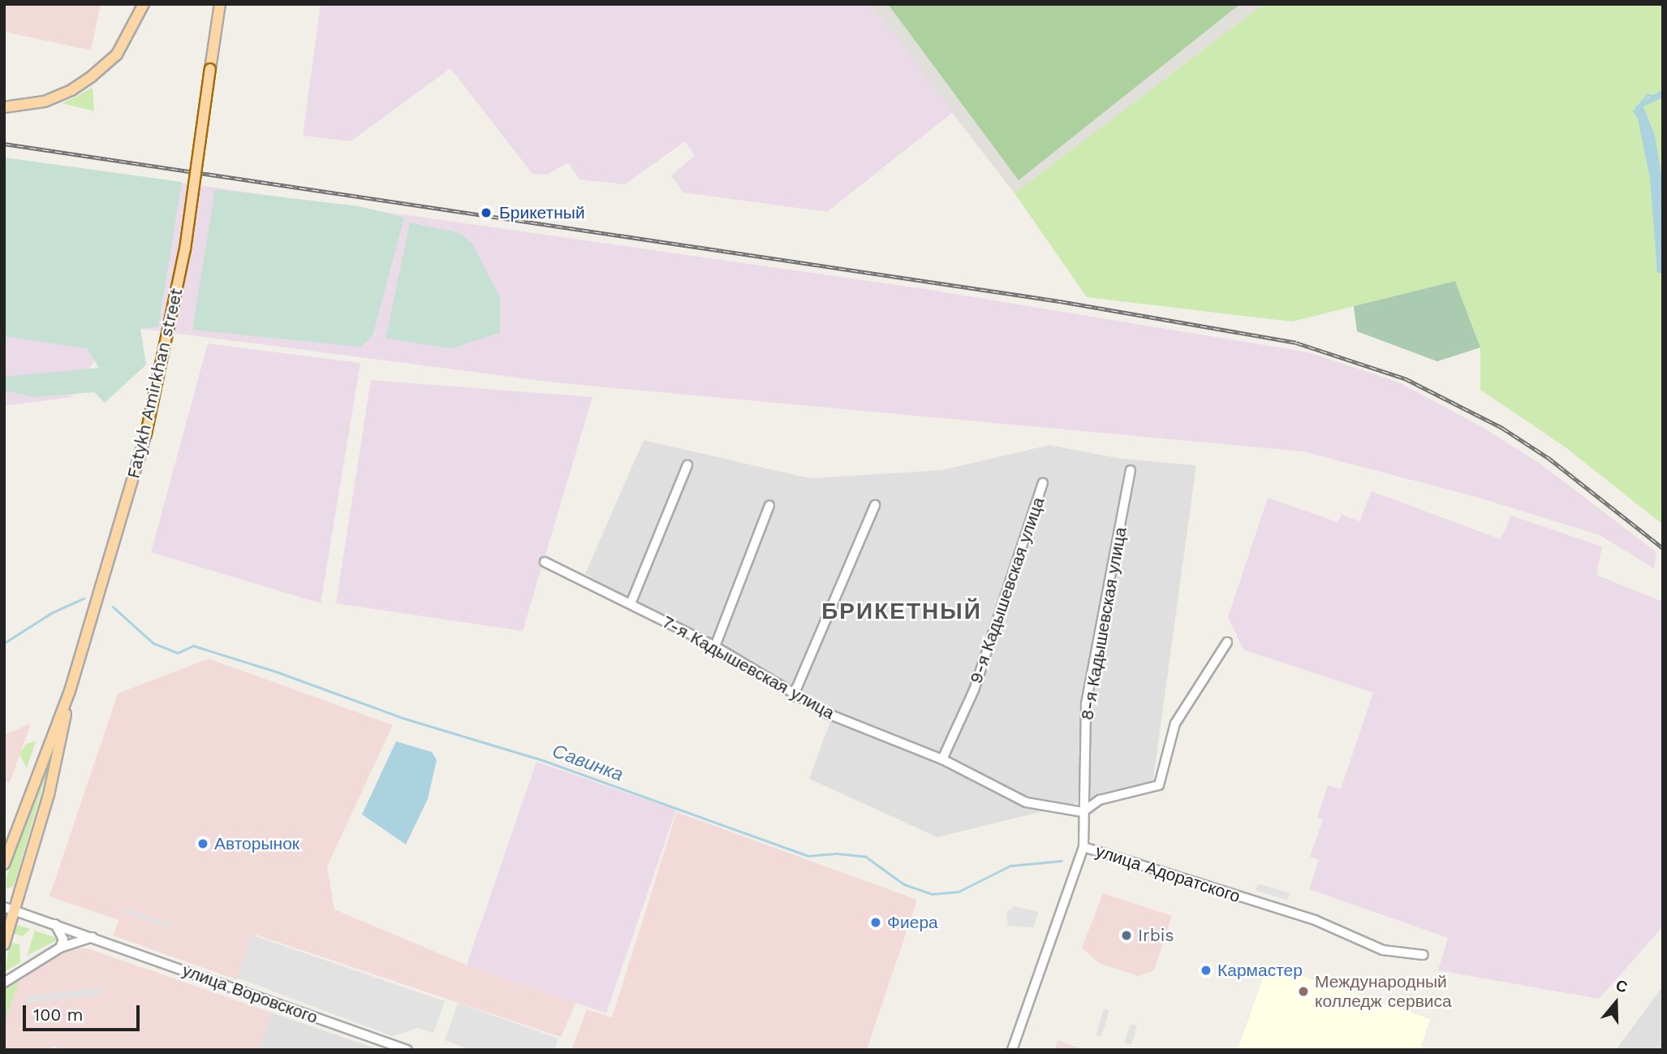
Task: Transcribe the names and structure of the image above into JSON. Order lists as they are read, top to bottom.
{
  "streets": {
    "main road": ["Fatykh Amirkhan street"],
    "street": [
      "9-я Кадышевская улица",
      "8-я Кадышевская улица",
      "7-я Кадышевская улица",
      "улица Адоратского",
      "улица Воровского"
    ]
  },
  "crossings": [
    ["Fatykh Amirkhan street", "улица Воровского"],
    ["9-я Кадышевская улица", "7-я Кадышевская улица"],
    ["8-я Кадышевская улица", "7-я Кадышевская улица"],
    ["8-я Кадышевская улица", "улица Адоратского"]
  ],
  "districts": ["БРИКЕТНЫЙ"],
  "water": ["Савинка"],
  "places": [
    "Брикетный",
    "Авторынок",
    "Фиера",
    "Irbis",
    "Кармастер",
    "Международный колледж сервиса"
  ],
  "scale_bar": "100 m",
  "north": "top"
}
